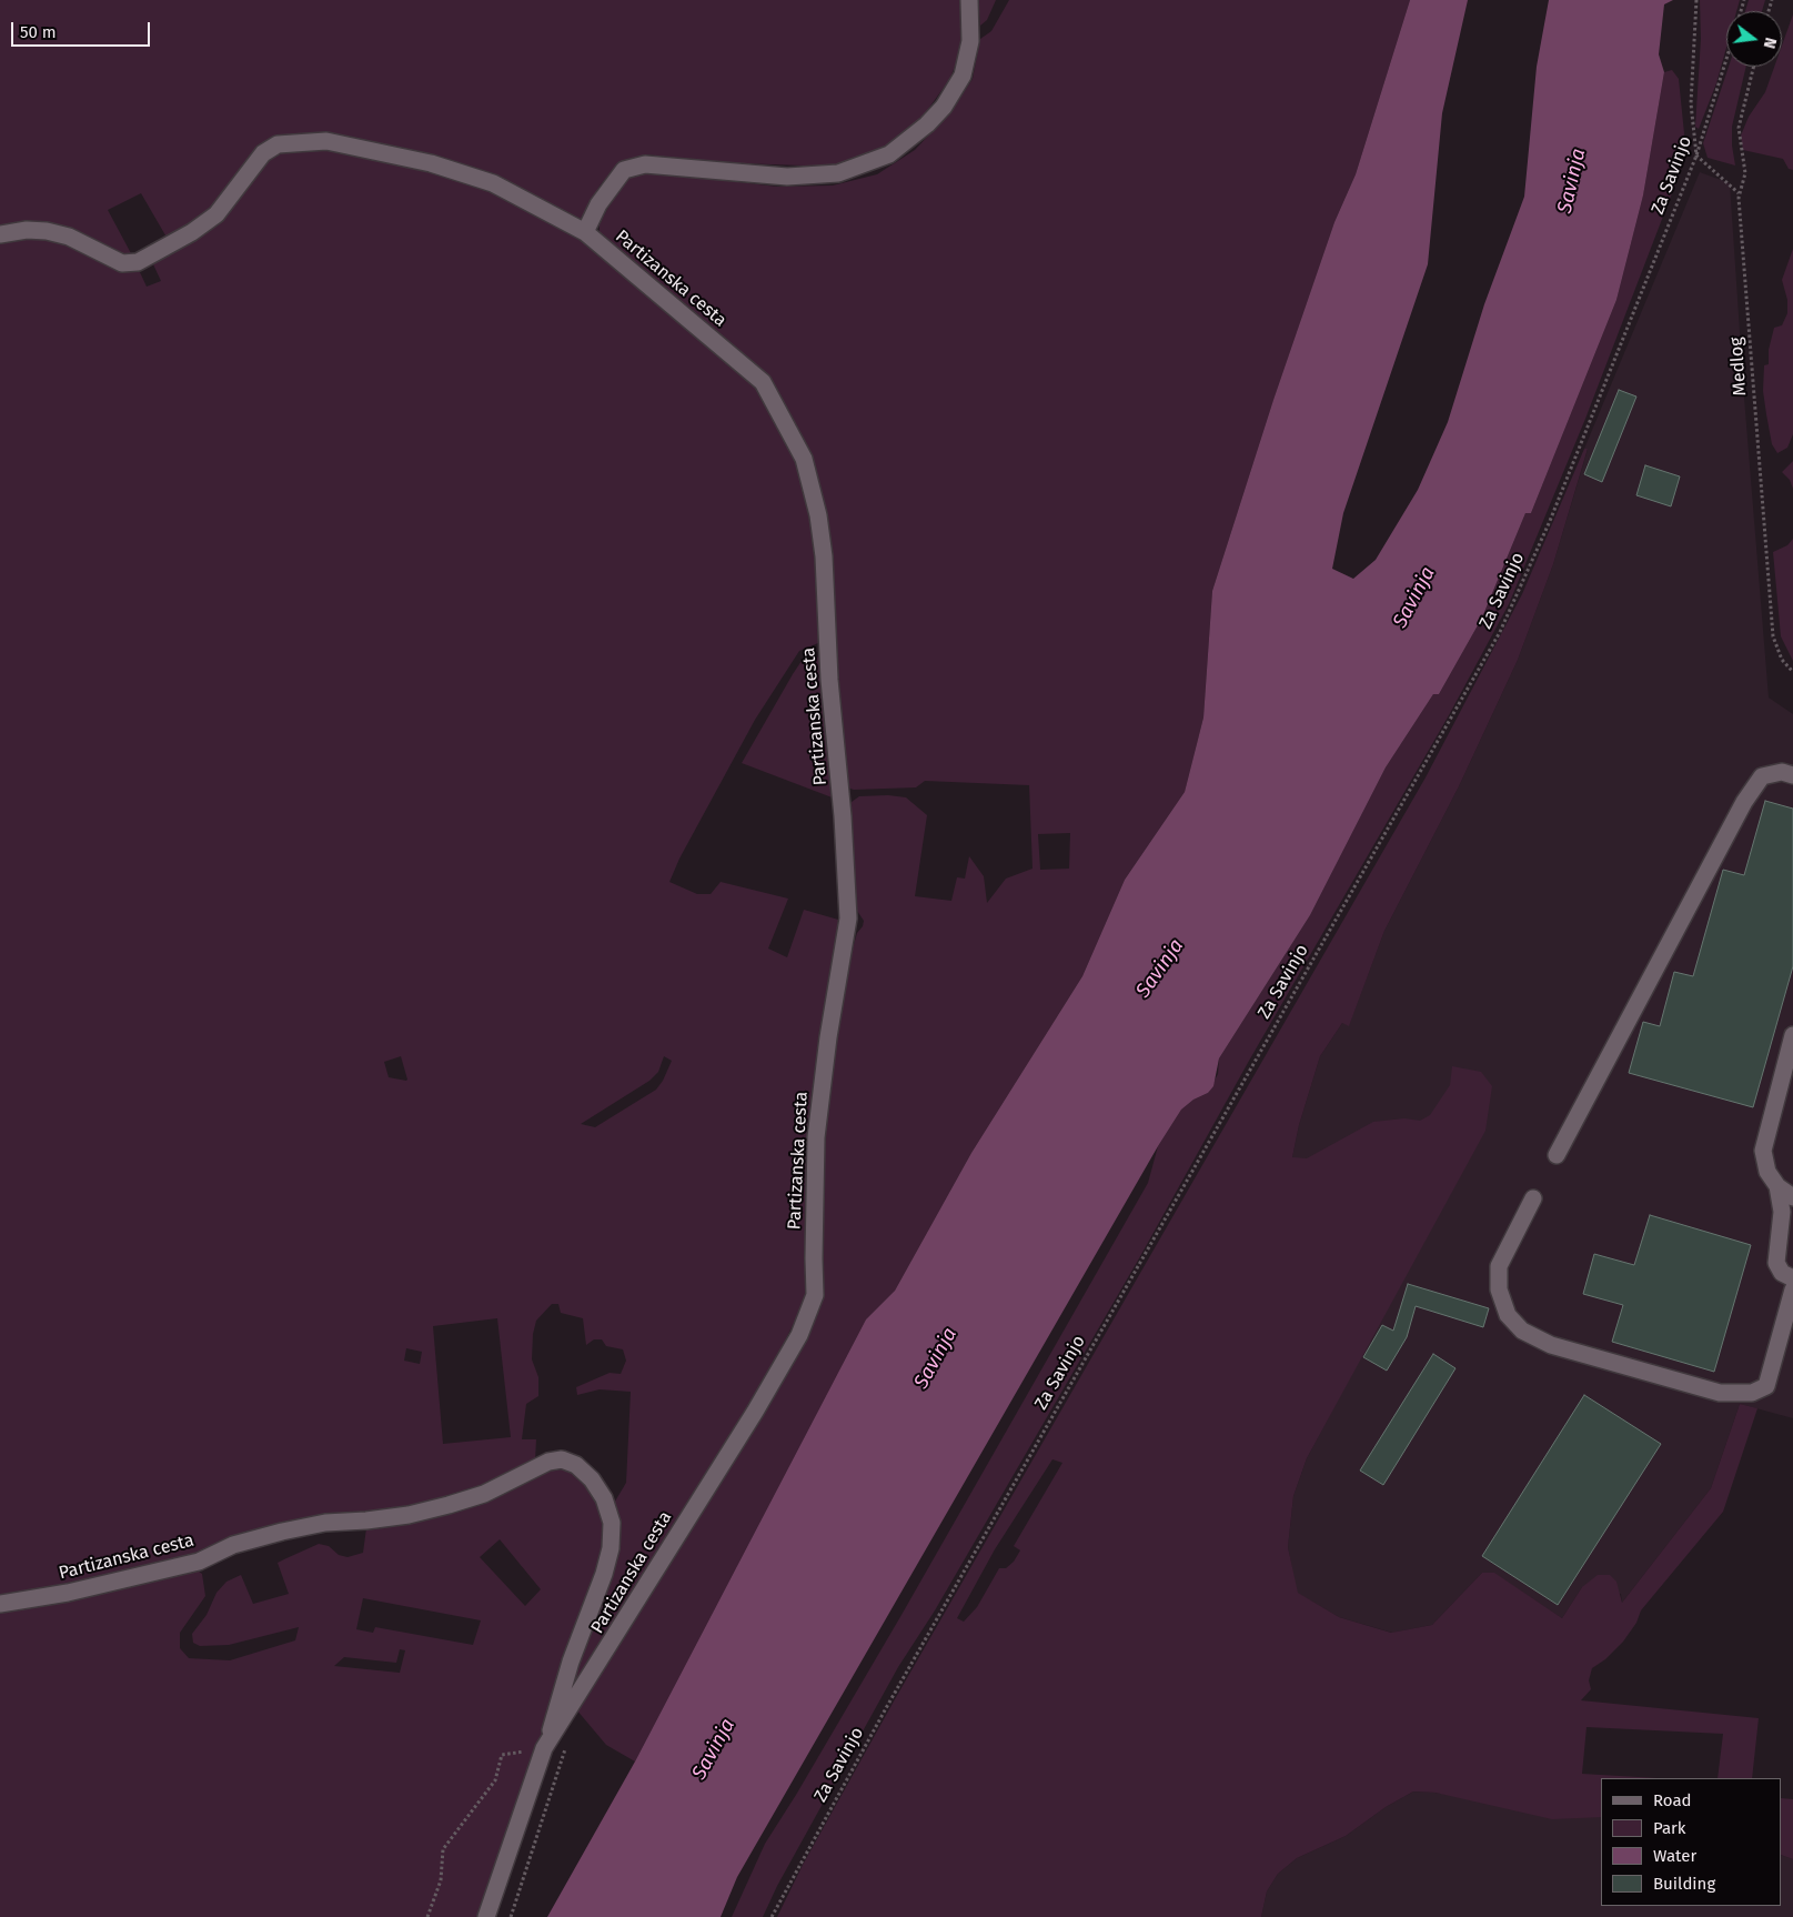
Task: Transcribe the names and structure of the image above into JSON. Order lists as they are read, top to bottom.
{
  "streets": {
    "street": ["Partizanska cesta"],
    "path": ["Za Savinjo", "Medlog"]
  },
  "water": ["Savinja"],
  "legend": [
    "Road",
    "Park",
    "Water",
    "Building"
  ],
  "scale_bar": "50 m",
  "north": "right"
}
